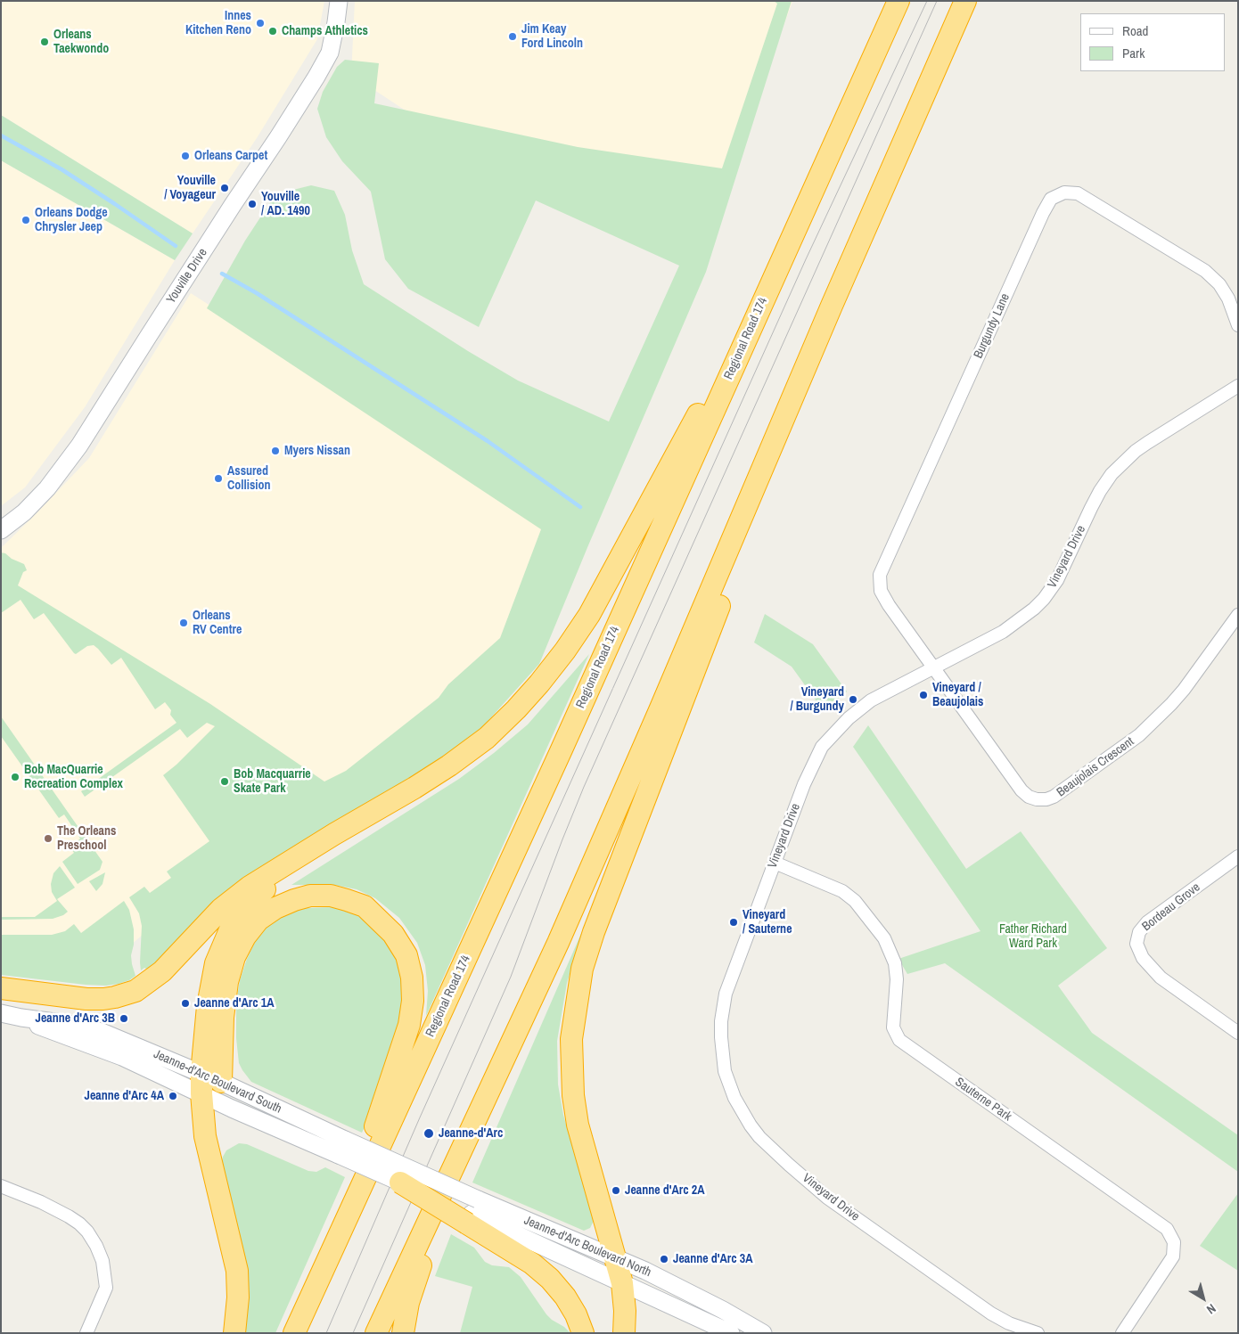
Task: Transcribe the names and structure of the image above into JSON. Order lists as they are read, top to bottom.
{
  "streets": {
    "highway": ["Regional Road 174"],
    "main road": ["Youville Drive", "Jeanne-d'Arc Boulevard South", "Jeanne-d'Arc Boulevard North"],
    "street": [
      "Burgundy Lane",
      "Vineyard Drive",
      "Beaujolais Crescent",
      "Bordeau Grove",
      "Sauterne Park"
    ]
  },
  "crossings": [
    ["Burgundy Lane", "Vineyard Drive"],
    ["Burgundy Lane", "Beaujolais Crescent"],
    ["Vineyard Drive", "Beaujolais Crescent"],
    ["Vineyard Drive", "Sauterne Park"]
  ],
  "parks": ["Father Richard Ward Park"],
  "places": [
    "Innes Kitchen Reno",
    "Champs Athletics",
    "Jim Keay Ford Lincoln",
    "Orleans Taekwondo",
    "Orleans Carpet",
    "Youville / Voyageur",
    "Youville / AD. 1490",
    "Orleans Dodge Chrysler Jeep",
    "Myers Nissan",
    "Assured Collision",
    "Orleans RV Centre",
    "Vineyard / Beaujolais",
    "Vineyard / Burgundy",
    "Bob MacQuarrie Recreation Complex",
    "Bob Macquarrie Skate Park",
    "The Orleans Preschool",
    "Vineyard / Sauterne",
    "Jeanne d'Arc 1A",
    "Jeanne d'Arc 3B",
    "Jeanne d'Arc 4A",
    "Jeanne-d'Arc",
    "Jeanne d'Arc 2A",
    "Jeanne d'Arc 3A"
  ],
  "legend": ["Road", "Park"],
  "north": "bottom right"
}
